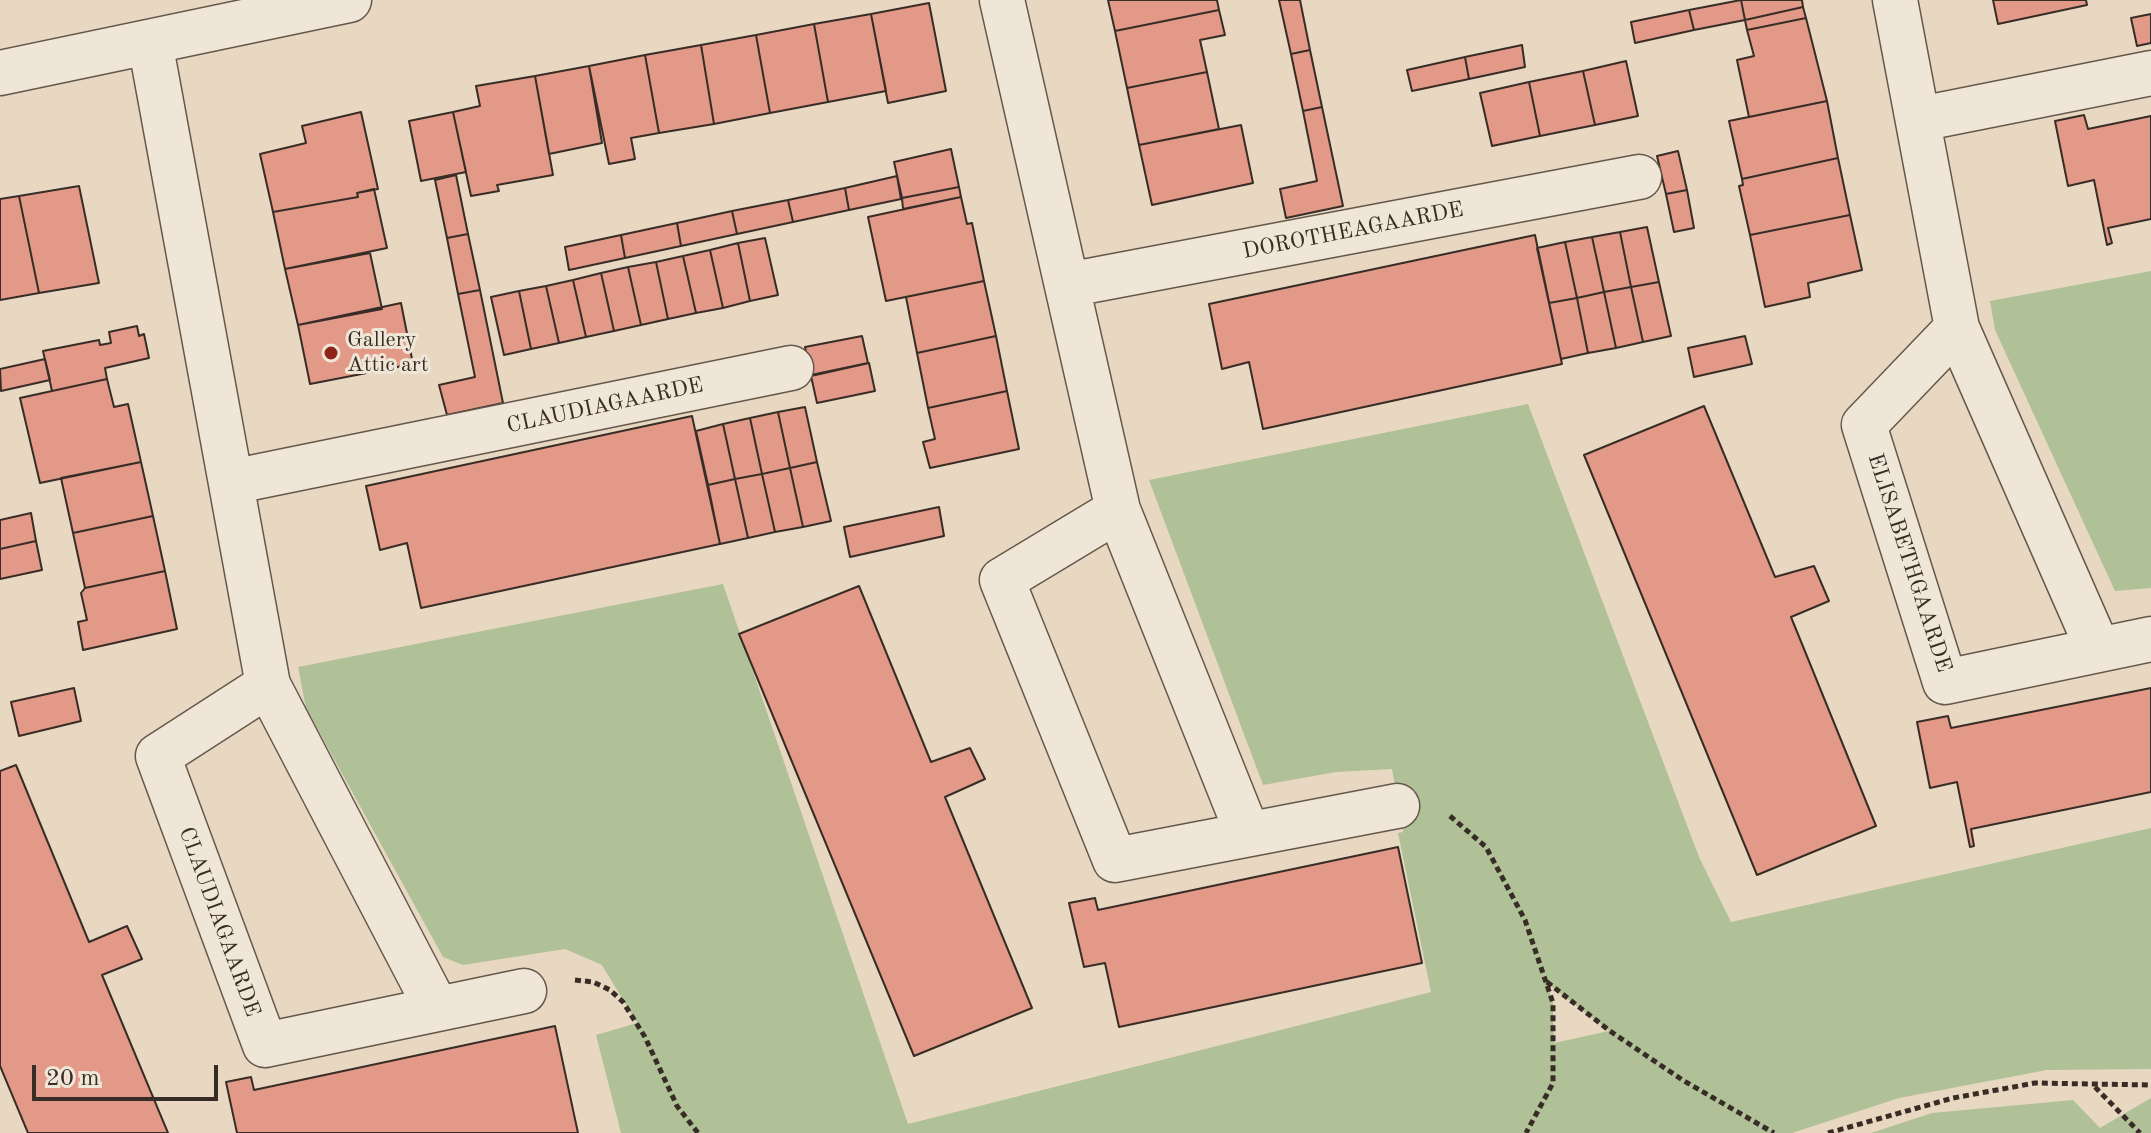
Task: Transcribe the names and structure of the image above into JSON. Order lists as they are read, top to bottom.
{
  "streets": {
    "street": ["DOROTHEAGAARDE", "CLAUDIAGAARDE", "ELISABETHGAARDE"]
  },
  "places": ["Gallery Attic art"],
  "scale_bar": "20 m"
}
